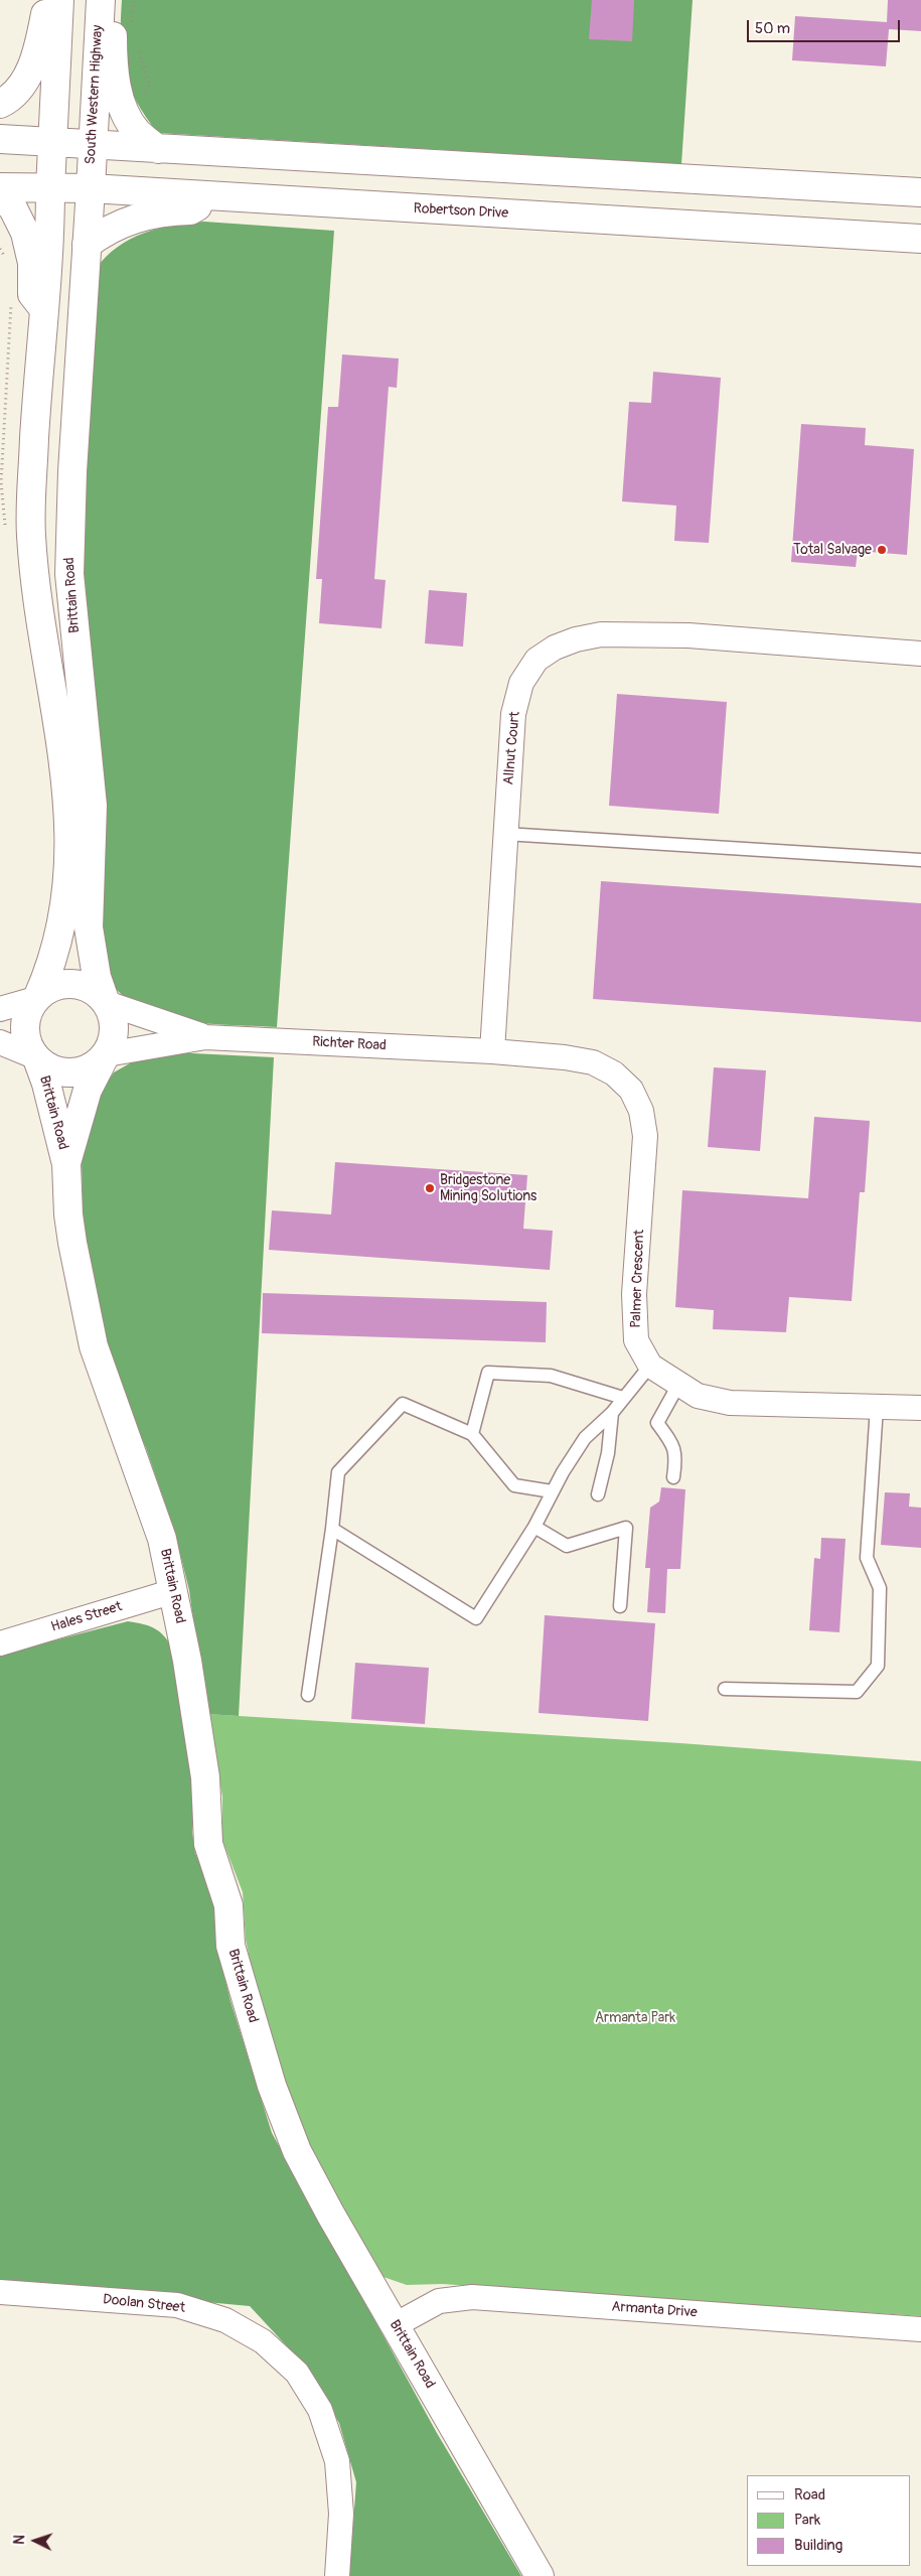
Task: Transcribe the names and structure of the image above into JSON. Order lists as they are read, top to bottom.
{
  "streets": {
    "main road": ["South Western Highway", "Robertson Drive", "Brittain Road"],
    "street": [
      "Allnut Court",
      "Richter Road",
      "Palmer Crescent",
      "Hales Street",
      "Doolan Street",
      "Armanta Drive"
    ]
  },
  "crossings": [
    ["South Western Highway", "Robertson Drive"],
    ["South Western Highway", "Brittain Road"],
    ["Robertson Drive", "Brittain Road"],
    ["Brittain Road", "Richter Road"],
    ["Brittain Road", "Hales Street"],
    ["Brittain Road", "Armanta Drive"],
    ["Allnut Court", "Richter Road"],
    ["Allnut Court", "Palmer Crescent"],
    ["Richter Road", "Palmer Crescent"]
  ],
  "parks": ["Armanta Park"],
  "places": ["Total Salvage", "Bridgestone Mining Solutions"],
  "legend": ["Road", "Park", "Building"],
  "scale_bar": "50 m",
  "north": "left"
}
